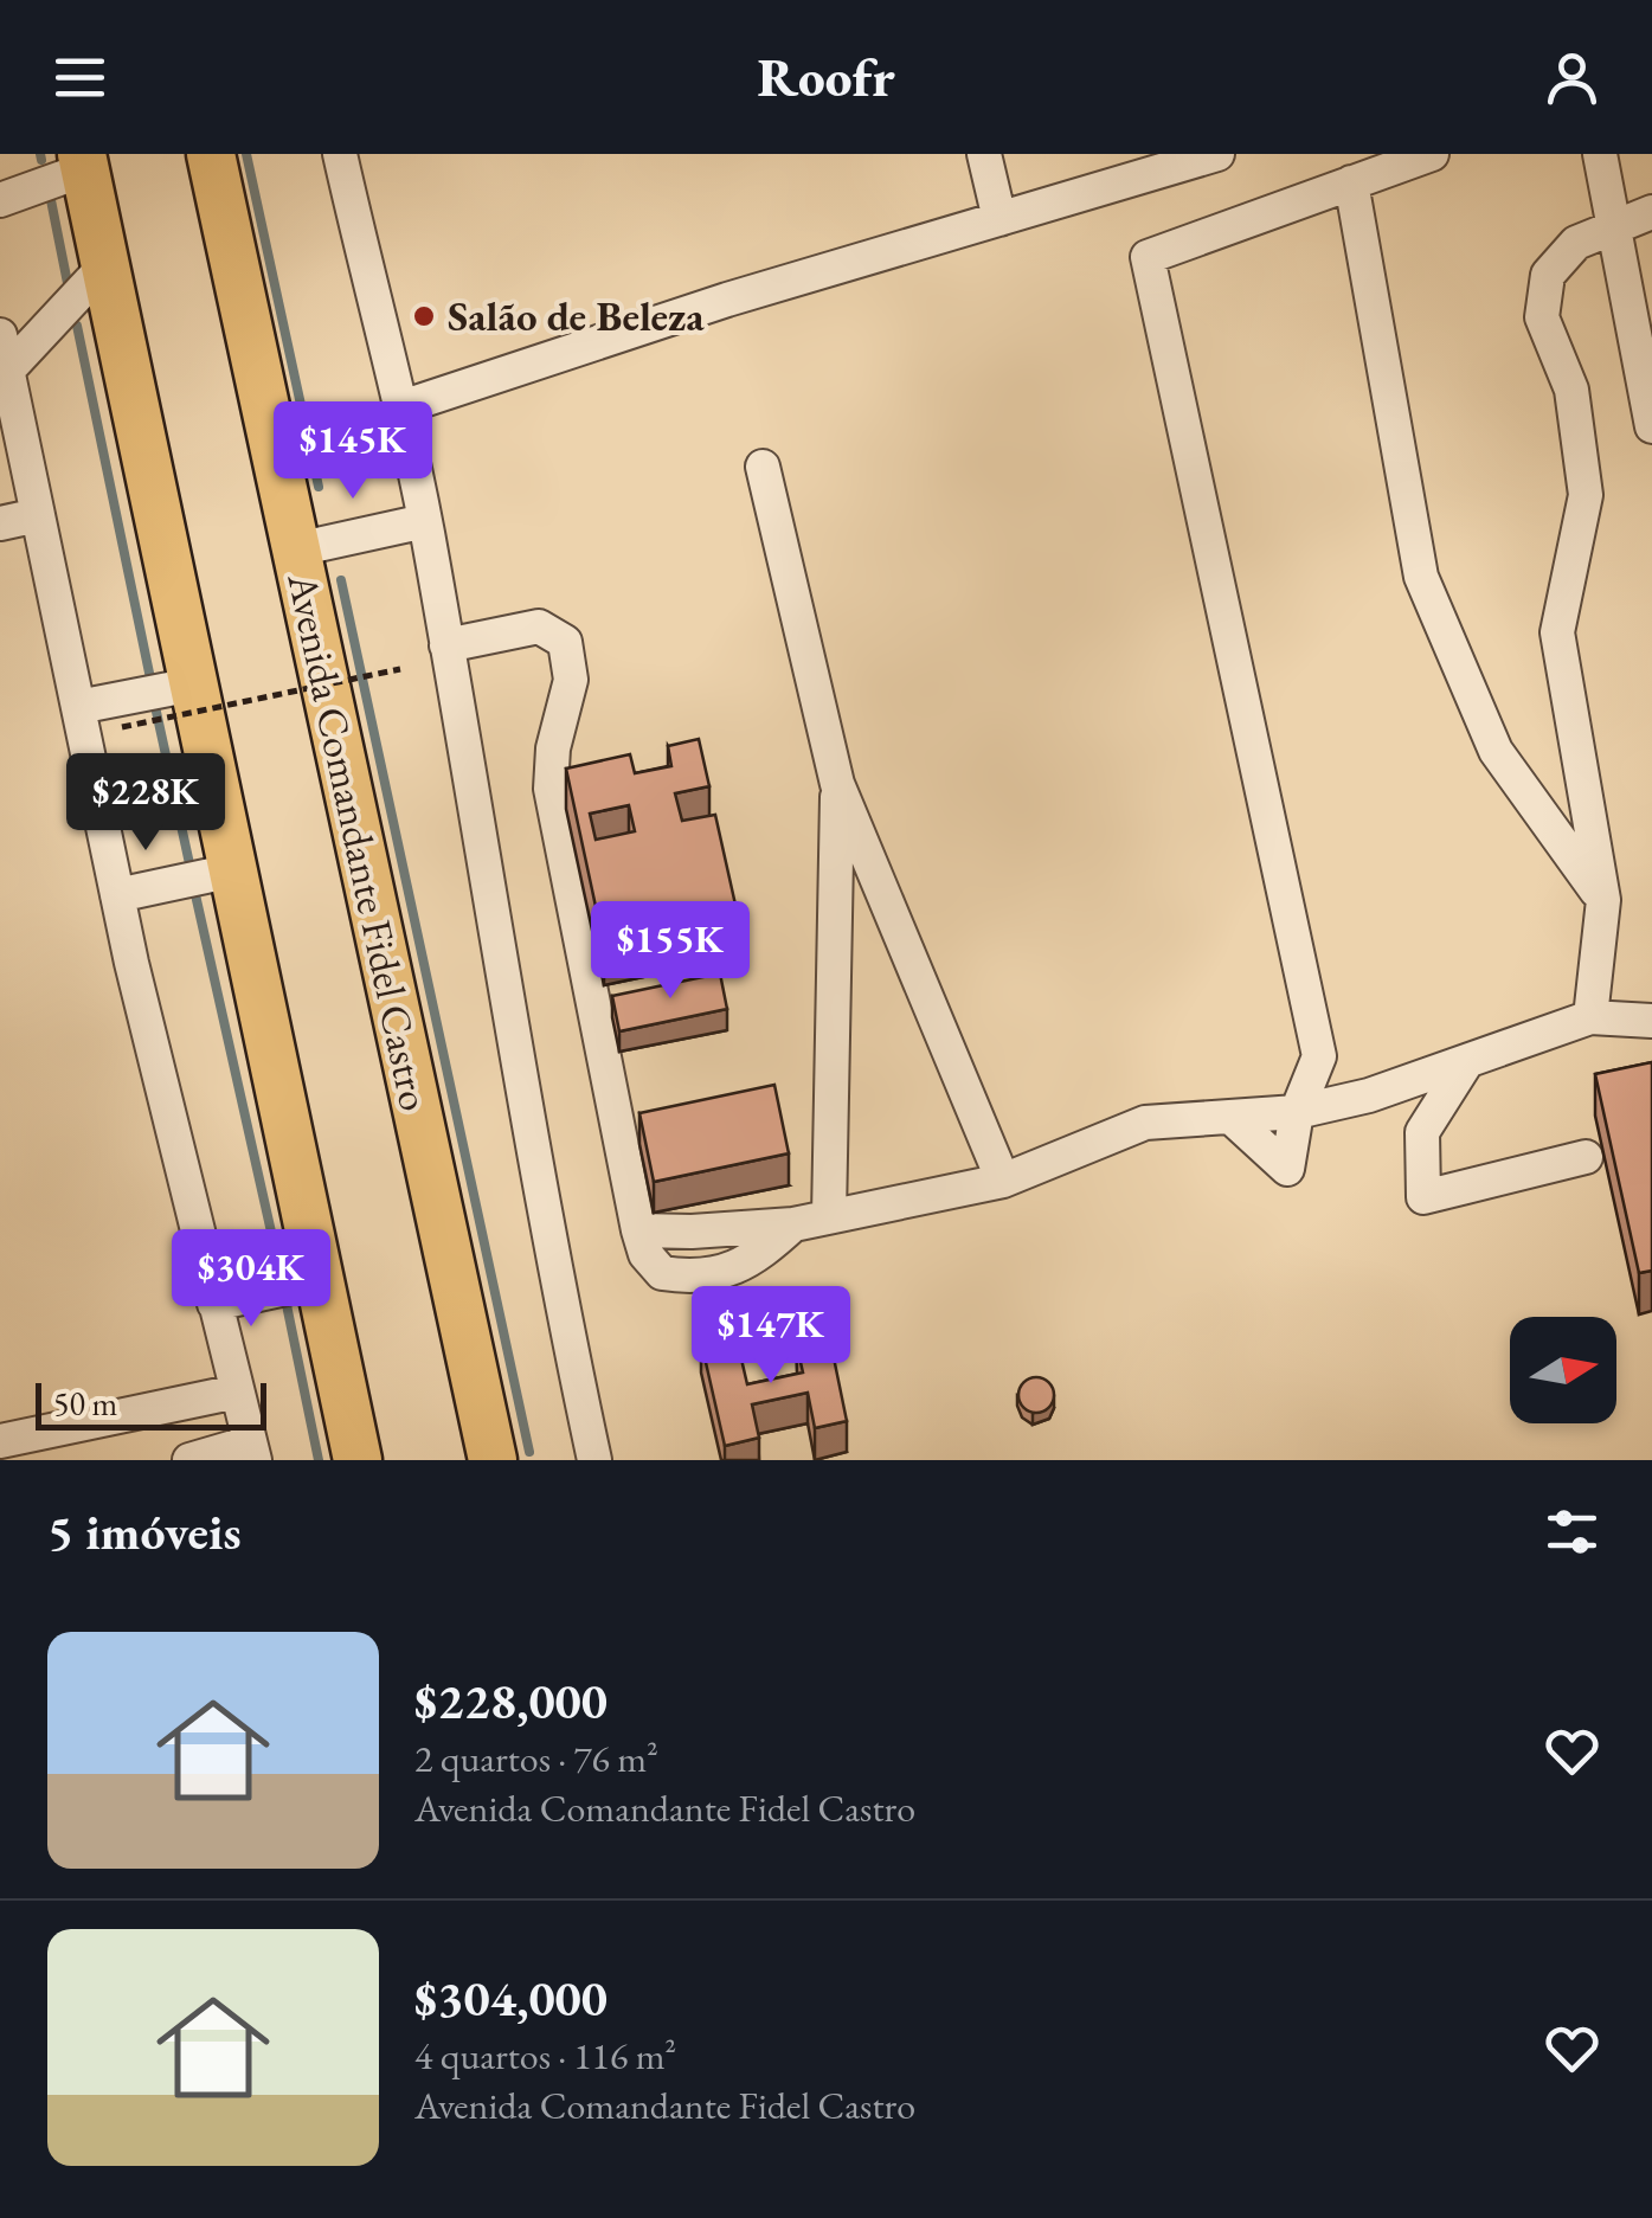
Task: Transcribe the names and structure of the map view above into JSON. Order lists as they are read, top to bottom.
{
  "streets": {
    "highway": ["Avenida Comandante Fidel Castro"]
  },
  "places": ["Salão de Beleza"],
  "scale_bar": "50 m",
  "north": "right",
  "page": {
    "header": "Roofr",
    "price": [
      "$145K",
      "$228K",
      "$155K",
      "$304K",
      "$147K"
    ],
    "scale": "50 m",
    "heading": "5 imóveis",
    "list": [
      {
        "name": "$228,000",
        "note": "2 quartos · 76 m² · Avenida Comandante Fidel Castro"
      },
      {
        "name": "$304,000",
        "note": "4 quartos · 116 m² · Avenida Comandante Fidel Castro"
      }
    ]
  }
}
